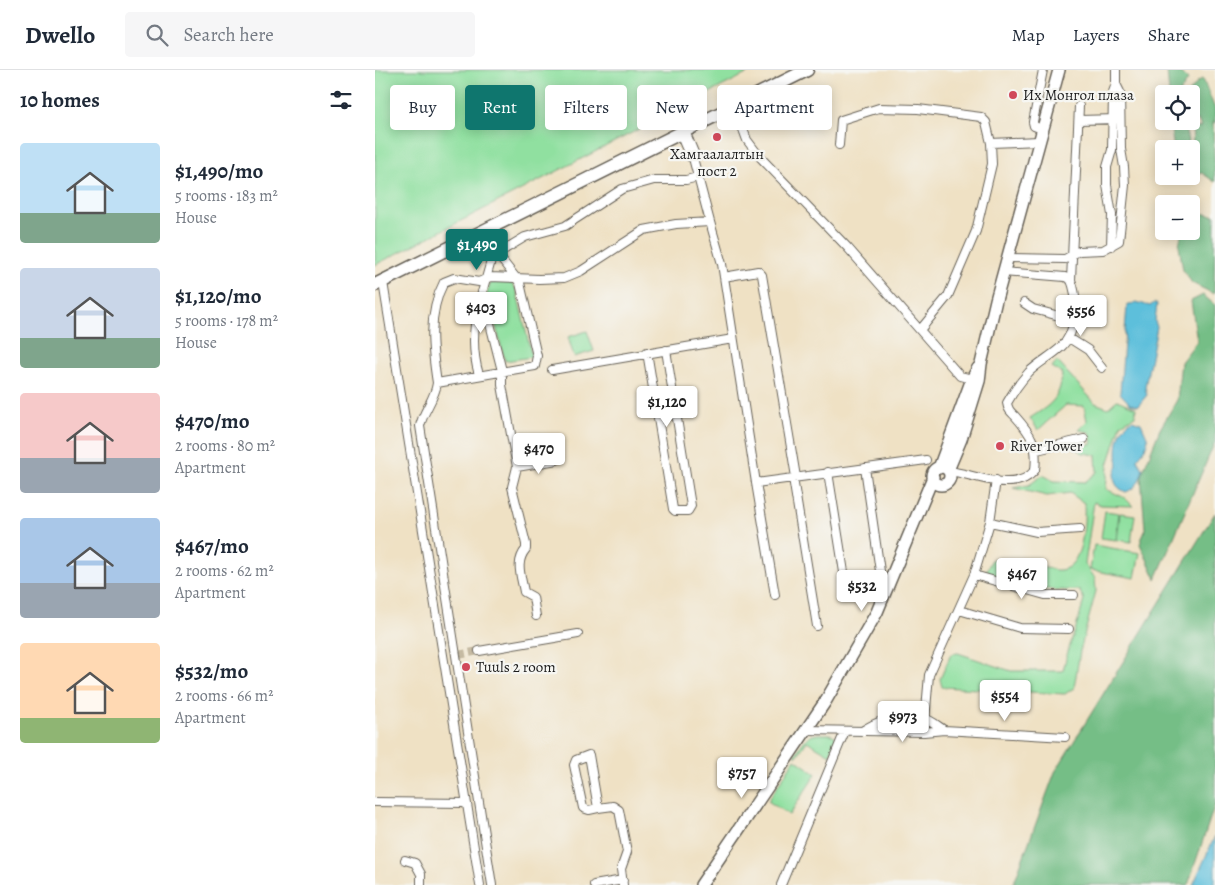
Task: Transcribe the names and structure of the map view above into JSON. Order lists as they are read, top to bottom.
{
  "places": [
    "Их Монгол плаза",
    "Хамгаалалтын пост 2",
    "River Tower",
    "Tuuls 2 room"
  ],
  "page": {
    "header": "Dwello",
    "search": "Search here",
    "nav": ["Map", "Layers", "Share"],
    "heading": "10 homes",
    "map_buttons": ["+", "−"],
    "chip": [
      "Buy",
      "Rent",
      "Filters",
      "New",
      "Apartment"
    ],
    "list": [
      {
        "name": "$1,490/mo",
        "note": "5 rooms · 183 m² · House"
      },
      {
        "name": "$1,120/mo",
        "note": "5 rooms · 178 m² · House"
      },
      {
        "name": "$470/mo",
        "note": "2 rooms · 80 m² · Apartment"
      },
      {
        "name": "$467/mo",
        "note": "2 rooms · 62 m² · Apartment"
      },
      {
        "name": "$532/mo",
        "note": "2 rooms · 66 m² · Apartment"
      }
    ],
    "price": [
      "$1,490",
      "$403",
      "$556",
      "$1,120",
      "$470",
      "$467",
      "$532",
      "$554",
      "$973",
      "$757"
    ]
  }
}
